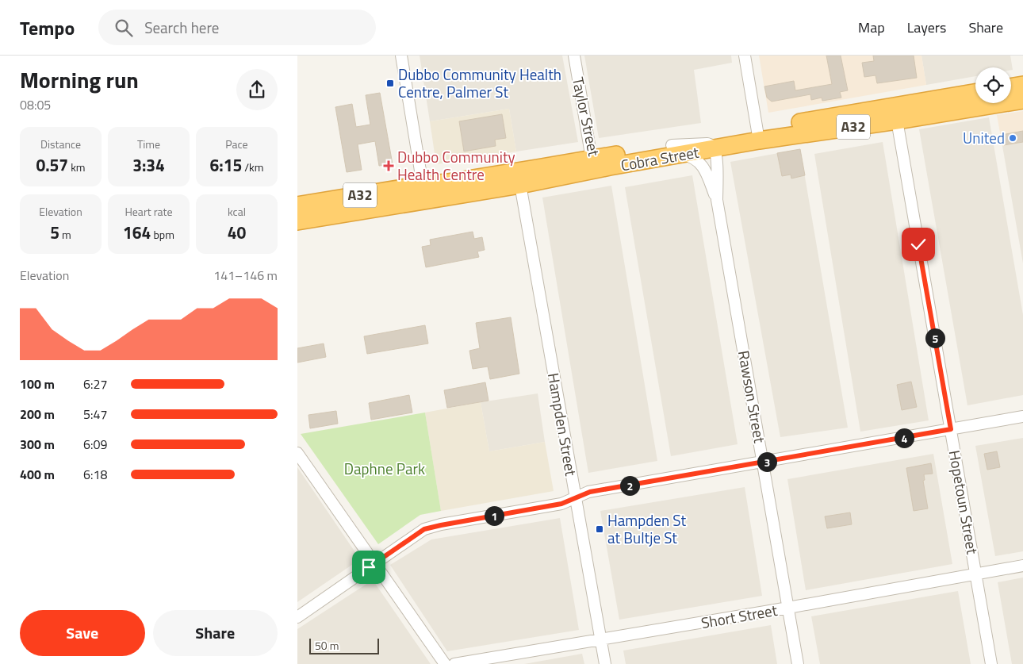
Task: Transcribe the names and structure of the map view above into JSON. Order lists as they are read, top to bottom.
{
  "streets": {
    "highway": ["A32", "Cobra Street"],
    "street": [
      "Taylor Street",
      "Rawson Street",
      "Hampden Street",
      "Hopetoun Street",
      "Short Street"
    ]
  },
  "crossings": [
    ["Taylor Street", "Cobra Street"],
    ["Cobra Street", "Rawson Street"],
    ["Cobra Street", "Hampden Street"],
    ["Cobra Street", "Hopetoun Street"],
    ["Rawson Street", "Short Street"],
    ["Hampden Street", "Short Street"],
    ["Hopetoun Street", "Short Street"]
  ],
  "parks": ["Daphne Park"],
  "places": {
    "transit": ["Dubbo Community Health Centre, Palmer St", "Hampden St at Bultje St"],
    "other": ["United"],
    "health": ["Dubbo Community Health Centre"]
  },
  "scale_bar": "50 m",
  "page": {
    "header": "Tempo",
    "search": "Search here",
    "nav": ["Map", "Layers", "Share"],
    "heading": ["Morning run", "08:05"],
    "stats": [
      ["Distance", "0.57 km"],
      ["Time", "3:34"],
      ["Pace", "6:15 /km"],
      ["Elevation", "5 m"],
      ["Heart rate", "164 bpm"],
      ["kcal", "40"]
    ],
    "chart": ["Elevation", "141–146 m"],
    "pins": [
      "5",
      "4",
      "3",
      "2",
      "1"
    ],
    "list": [
      {
        "name": "100 m",
        "note": "6:27"
      },
      {
        "name": "200 m",
        "note": "5:47"
      },
      {
        "name": "300 m",
        "note": "6:09"
      },
      {
        "name": "400 m",
        "note": "6:18"
      }
    ],
    "buttons": ["Save", "Share"],
    "scale": "50 m"
  }
}
